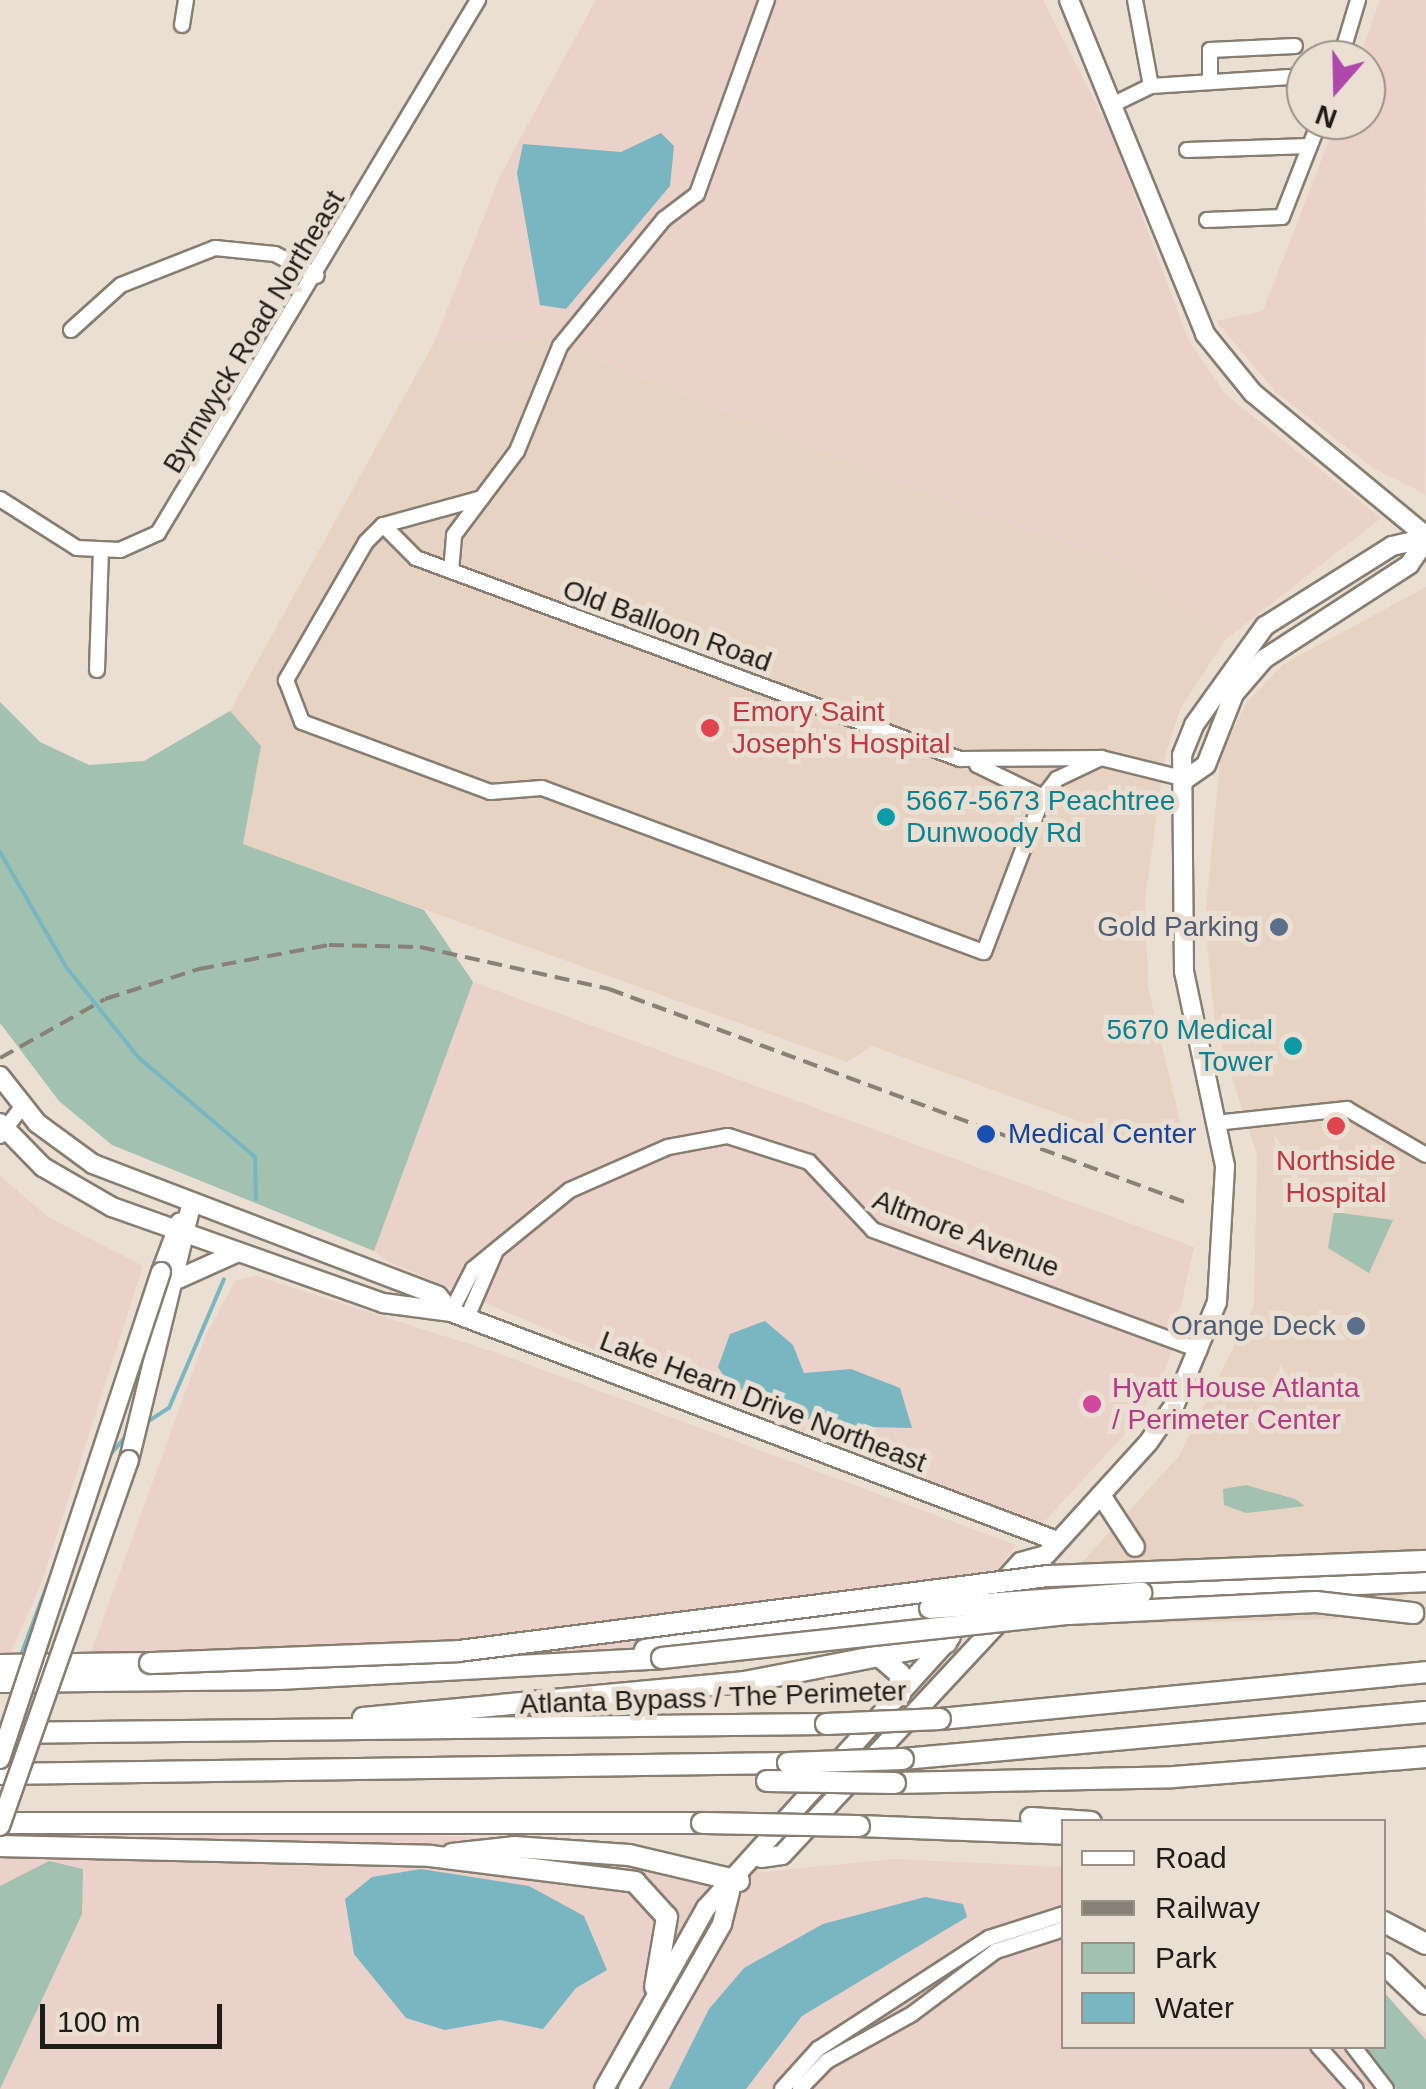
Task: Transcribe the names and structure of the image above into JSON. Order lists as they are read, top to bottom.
{
  "streets": {
    "highway": ["Atlanta Bypass / The Perimeter"],
    "main road": ["Lake Hearn Drive Northeast"],
    "street": ["Byrnwyck Road Northeast", "Old Balloon Road", "Altmore Avenue"]
  },
  "crossings": [
    ["Altmore Avenue", "Lake Hearn Drive Northeast"]
  ],
  "places": [
    "Emory Saint Joseph's Hospital",
    "5667-5673 Peachtree Dunwoody Rd",
    "Gold Parking",
    "5670 Medical Tower",
    "Northside Hospital",
    "Medical Center",
    "Orange Deck",
    "Hyatt House Atlanta / Perimeter Center"
  ],
  "legend": [
    "Road",
    "Railway",
    "Park",
    "Water"
  ],
  "scale_bar": "100 m",
  "north": "bottom"
}
